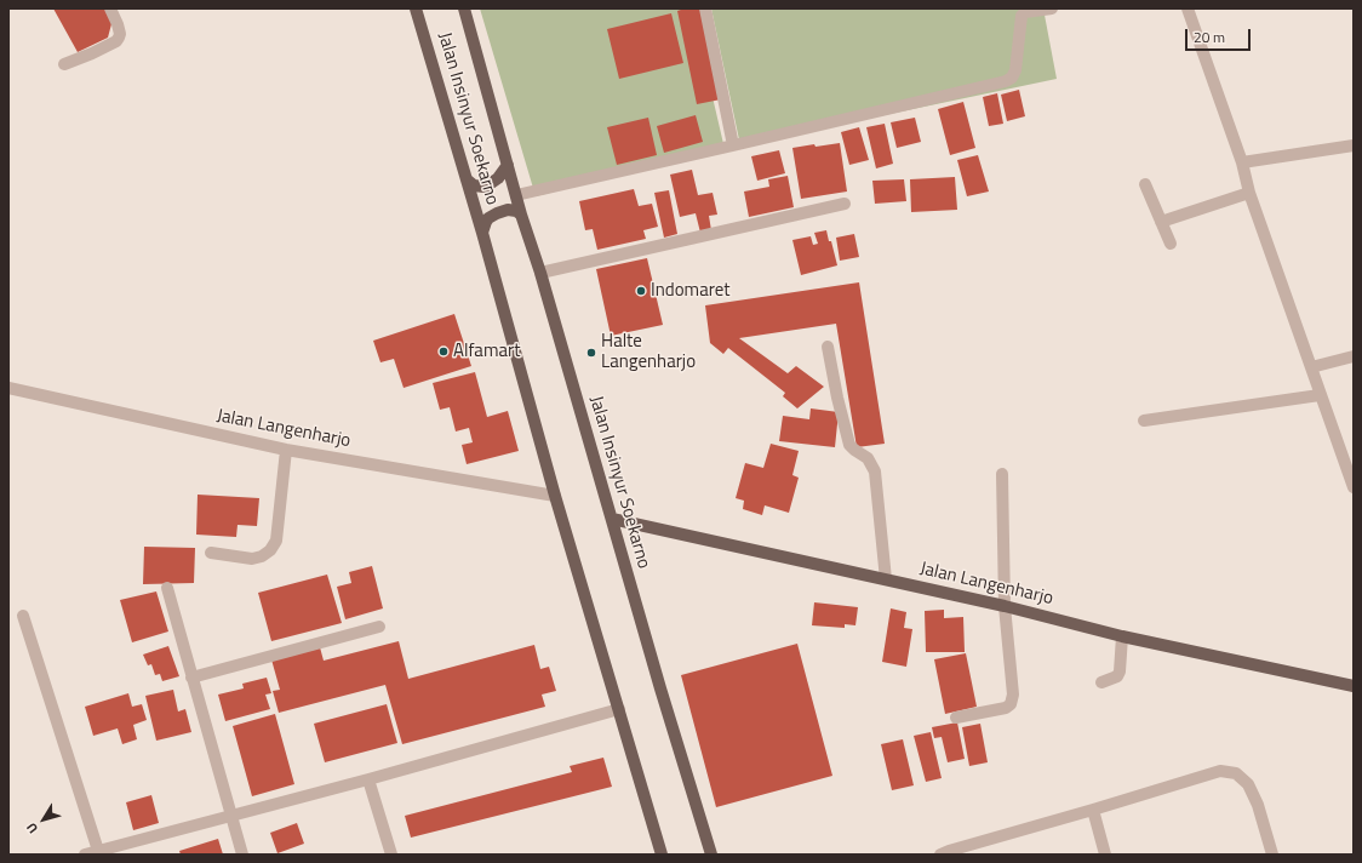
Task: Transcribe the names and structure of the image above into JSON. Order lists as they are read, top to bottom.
{
  "streets": {
    "main road": ["Jalan Insinyur Soekarno", "Jalan Langenharjo"]
  },
  "crossings": [
    ["Jalan Insinyur Soekarno", "Jalan Langenharjo"]
  ],
  "places": ["Indomaret", "Alfamart", "Halte Langenharjo"],
  "scale_bar": "20 m",
  "north": "bottom left"
}
